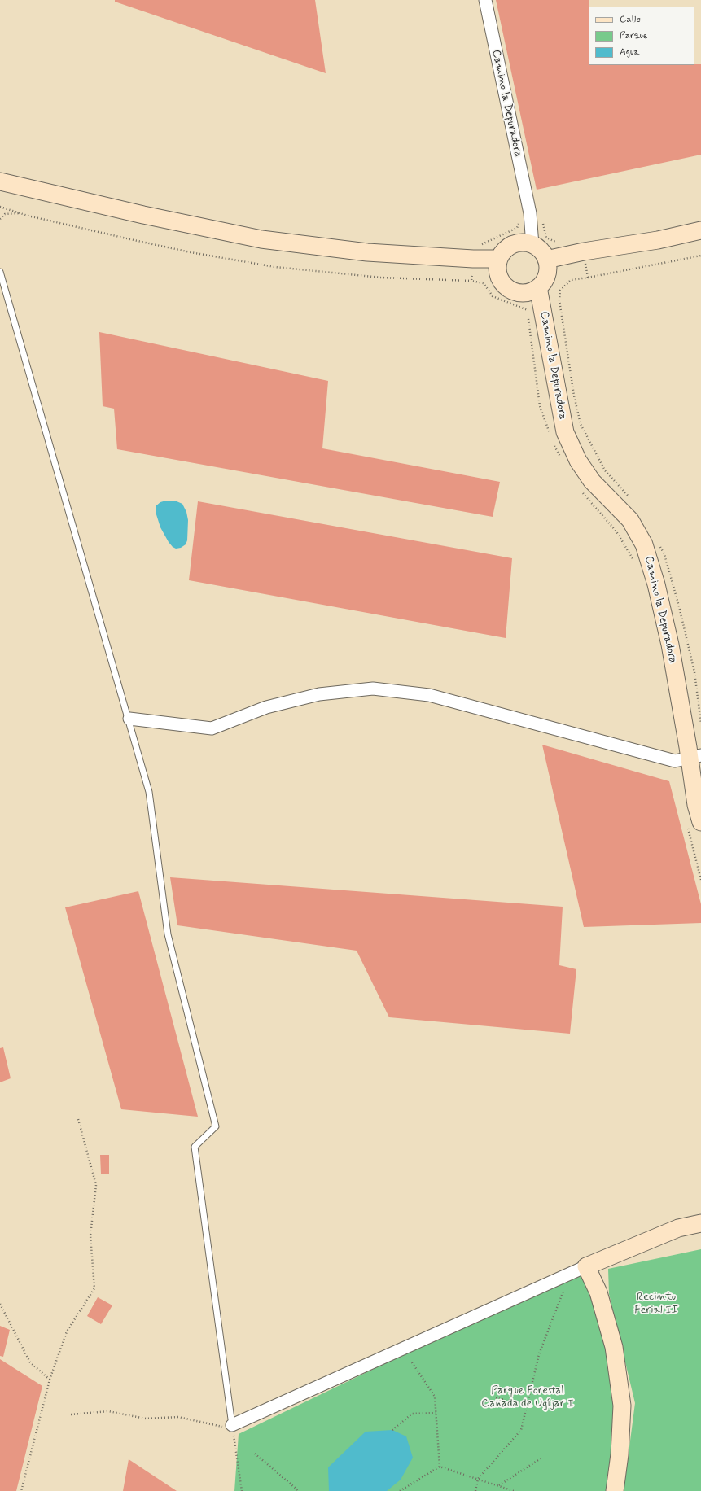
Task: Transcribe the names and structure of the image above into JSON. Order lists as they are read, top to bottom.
{
  "streets": {
    "street": ["Camino la Depuradora"]
  },
  "parks": ["Recinto Ferial II", "Parque Forestal Cañada de Ugíjar I"],
  "legend": ["Calle", "Parque", "Agua"]
}
